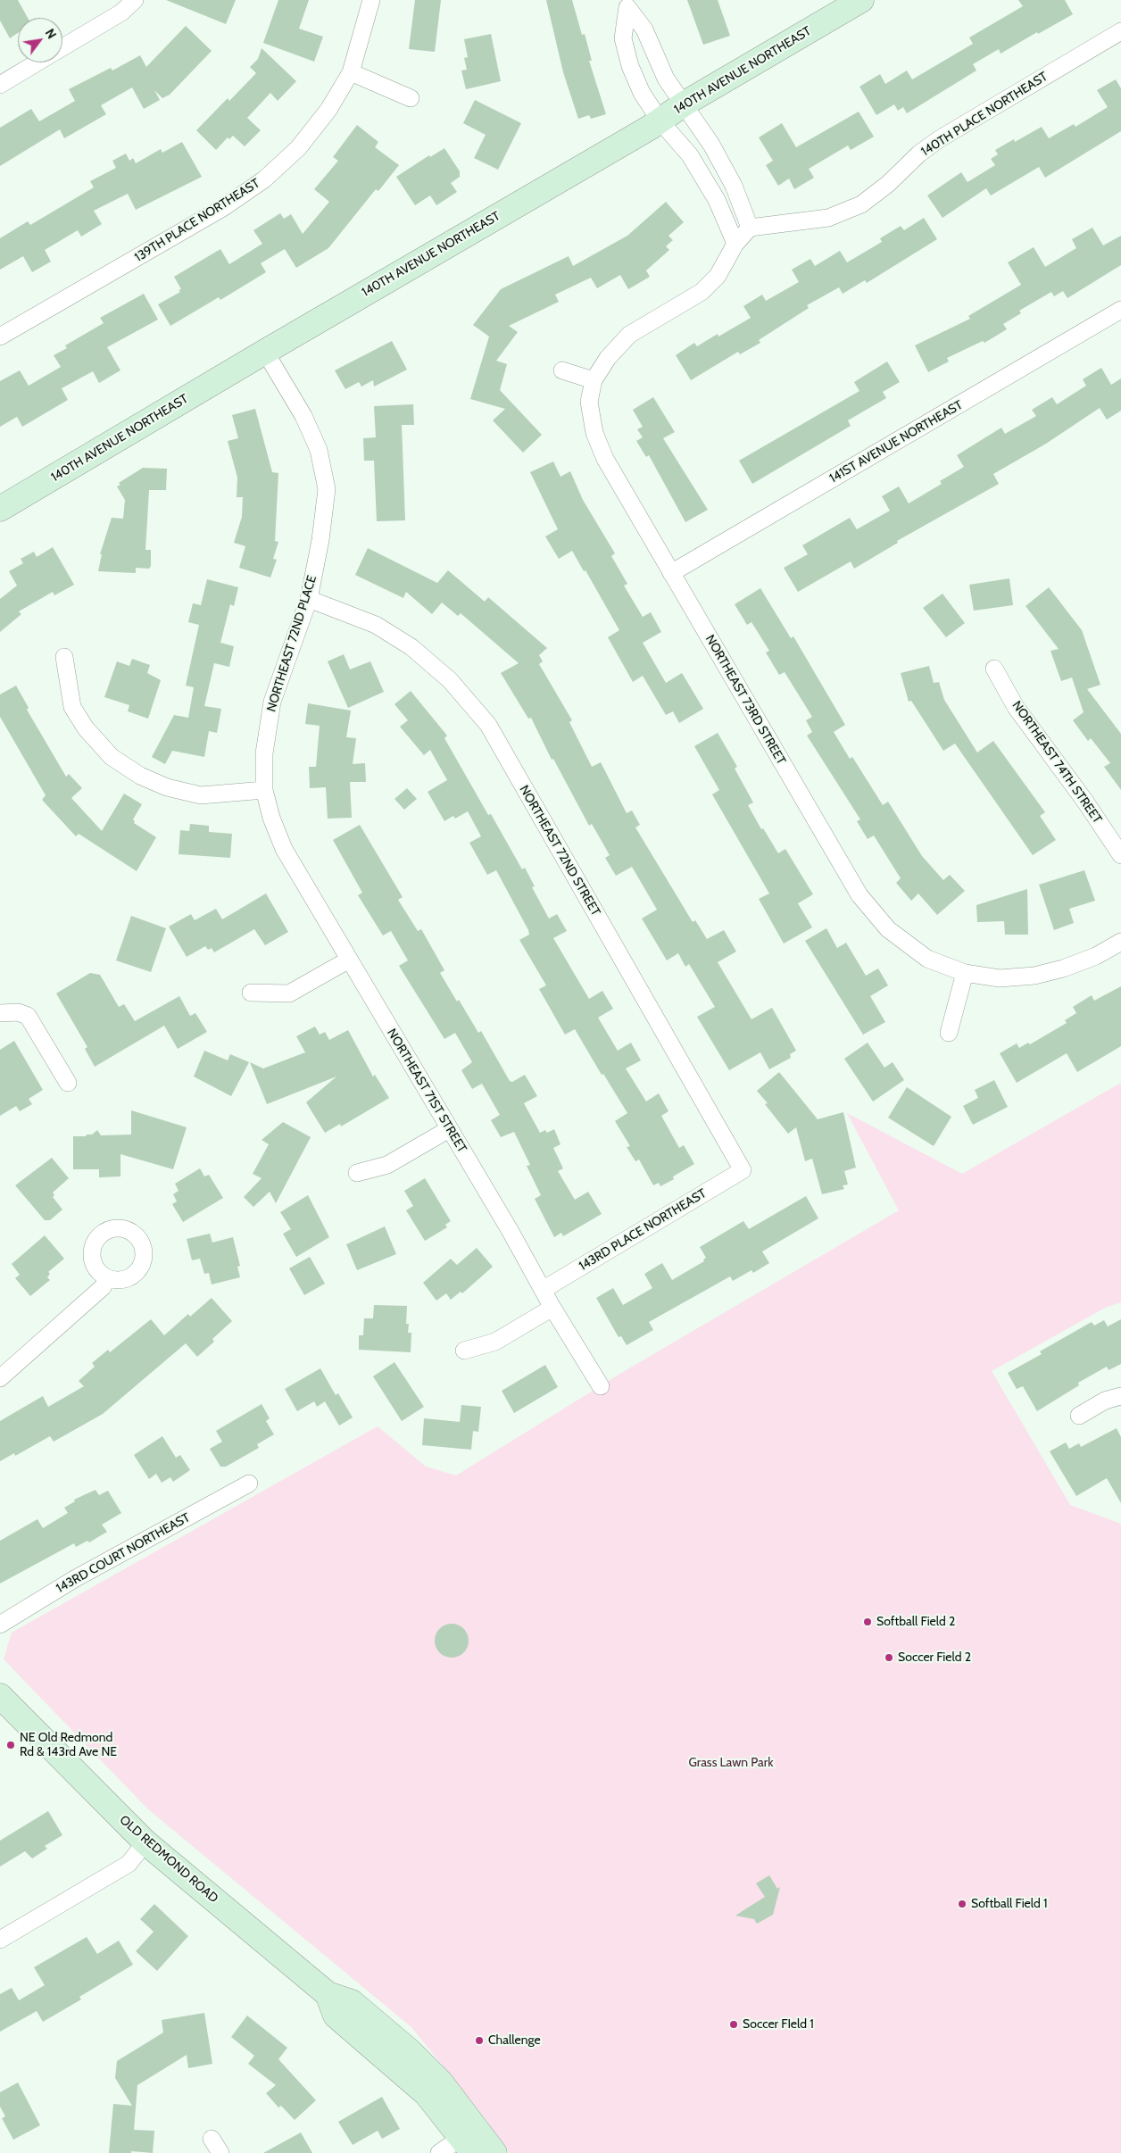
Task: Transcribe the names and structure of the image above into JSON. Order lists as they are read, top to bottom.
{
  "streets": {
    "main road": ["140TH AVENUE NORTHEAST", "OLD REDMOND ROAD"],
    "street": [
      "140TH PLACE NORTHEAST",
      "139TH PLACE NORTHEAST",
      "141ST AVENUE NORTHEAST",
      "NORTHEAST 72ND PLACE",
      "NORTHEAST 73RD STREET",
      "NORTHEAST 74TH STREET",
      "NORTHEAST 72ND STREET",
      "NORTHEAST 71ST STREET",
      "143RD PLACE NORTHEAST",
      "143RD COURT NORTHEAST"
    ]
  },
  "crossings": [
    ["140TH AVENUE NORTHEAST", "NORTHEAST 72ND PLACE"],
    ["140TH PLACE NORTHEAST", "NORTHEAST 73RD STREET"],
    ["141ST AVENUE NORTHEAST", "NORTHEAST 73RD STREET"],
    ["NORTHEAST 72ND PLACE", "NORTHEAST 72ND STREET"],
    ["NORTHEAST 72ND PLACE", "NORTHEAST 71ST STREET"],
    ["NORTHEAST 72ND STREET", "143RD PLACE NORTHEAST"],
    ["NORTHEAST 71ST STREET", "143RD PLACE NORTHEAST"]
  ],
  "parks": ["Grass Lawn Park"],
  "places": [
    "Softball Field 2",
    "Soccer Field 2",
    "NE Old Redmond Rd & 143rd Ave NE",
    "Softball Field 1",
    "Soccer FIeld 1",
    "Challenge"
  ],
  "north": "top right"
}
